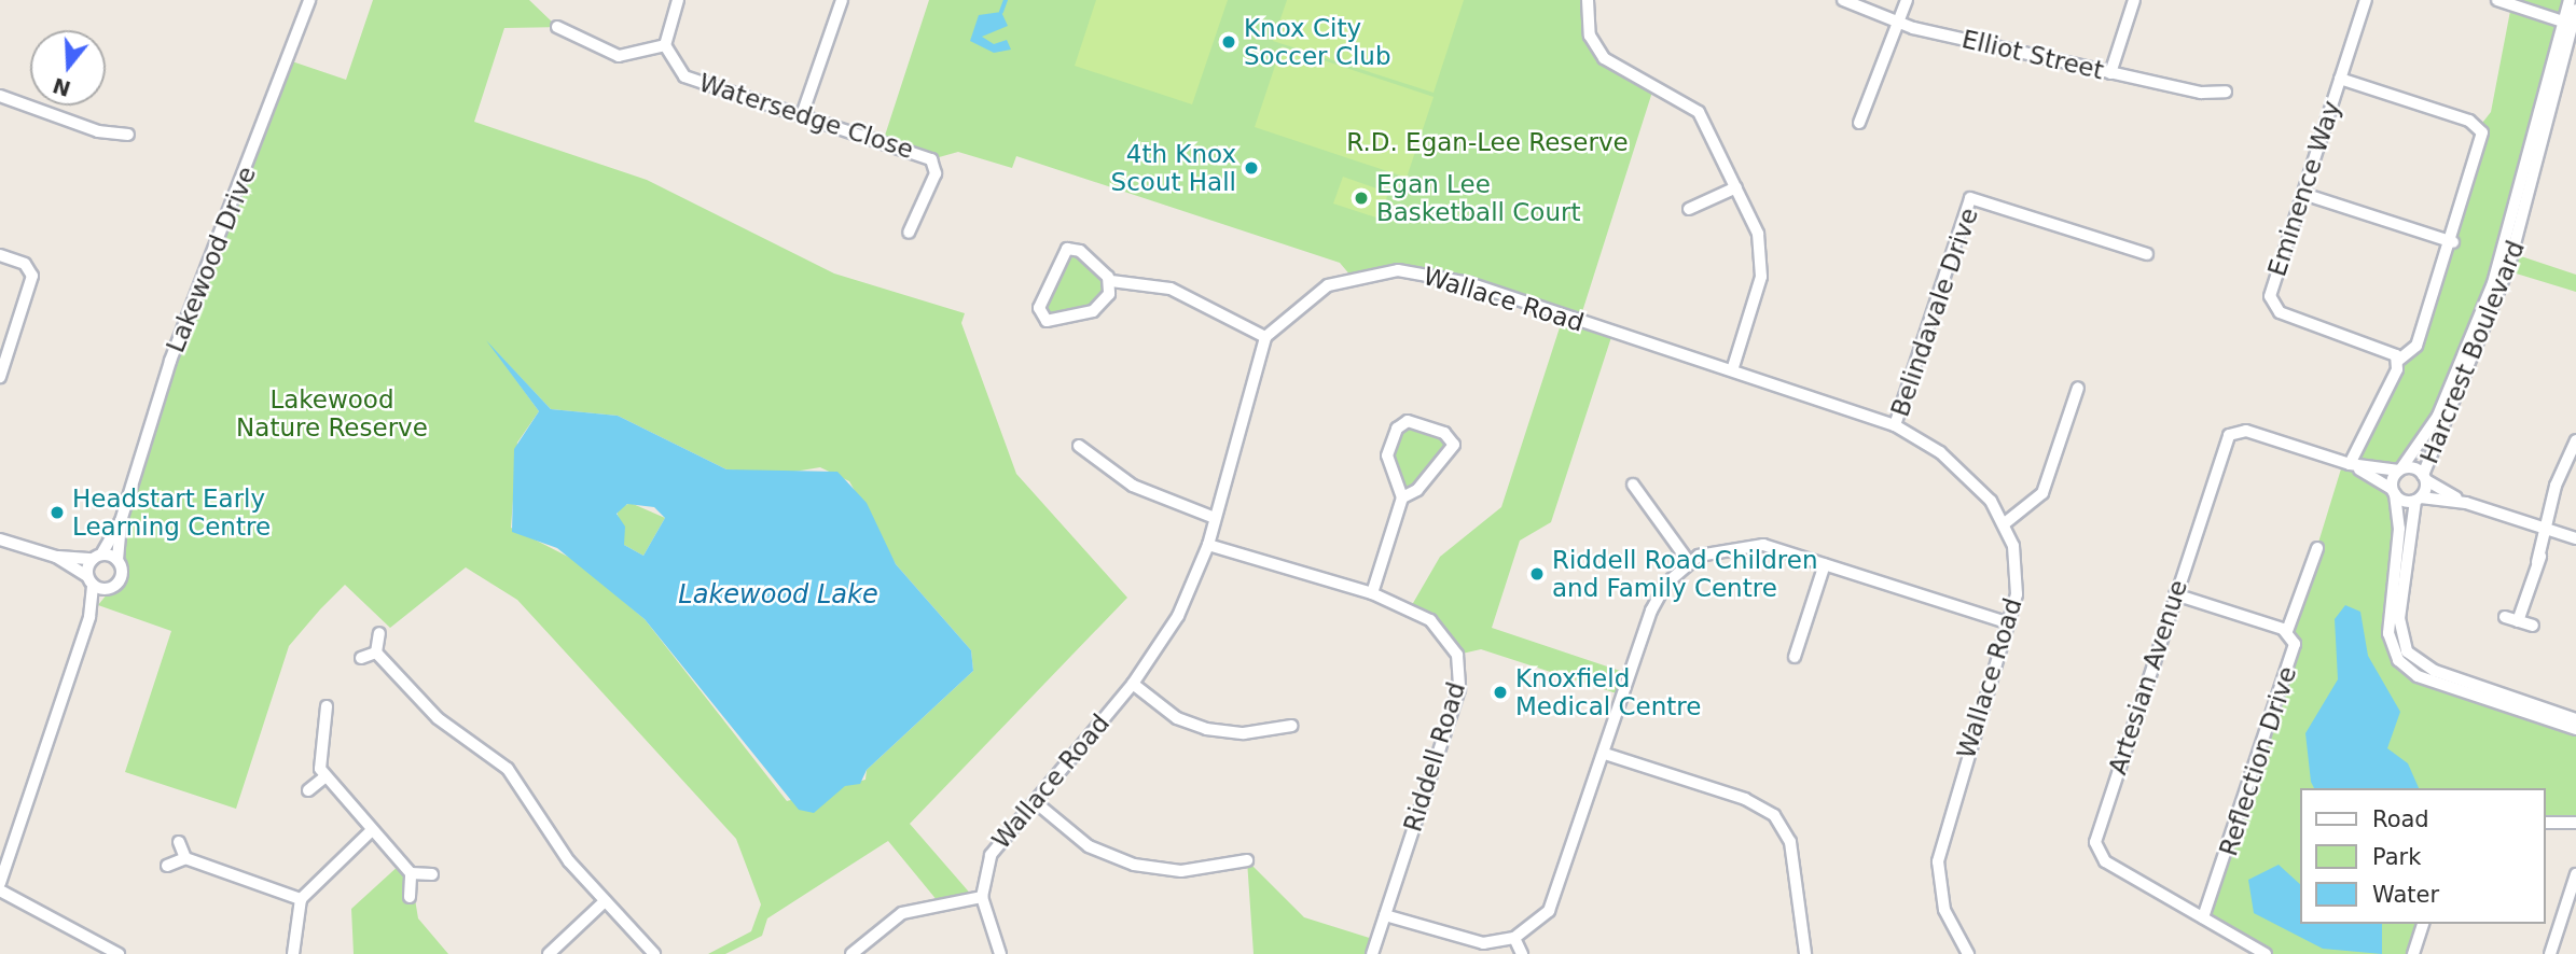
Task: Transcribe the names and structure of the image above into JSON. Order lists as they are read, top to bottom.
{
  "streets": {
    "street": [
      "Elliot Street",
      "Watersedge Close",
      "Eminence Way",
      "Lakewood Drive",
      "Wallace Road",
      "Belindavale Drive",
      "Harcrest Boulevard",
      "Artesian Avenue",
      "Riddell Road",
      "Reflection Drive"
    ]
  },
  "crossings": [
    ["Wallace Road", "Belindavale Drive"],
    ["Wallace Road", "Riddell Road"],
    ["Harcrest Boulevard", "Artesian Avenue"],
    ["Artesian Avenue", "Reflection Drive"]
  ],
  "water": ["Lakewood Lake"],
  "parks": ["R.D. Egan-Lee Reserve", "Lakewood Nature Reserve"],
  "places": [
    "Knox City Soccer Club",
    "4th Knox Scout Hall",
    "Egan Lee Basketball Court",
    "Headstart Early Learning Centre",
    "Riddell Road Children and Family Centre",
    "Knoxfield Medical Centre"
  ],
  "legend": ["Road", "Park", "Water"],
  "north": "bottom"
}
